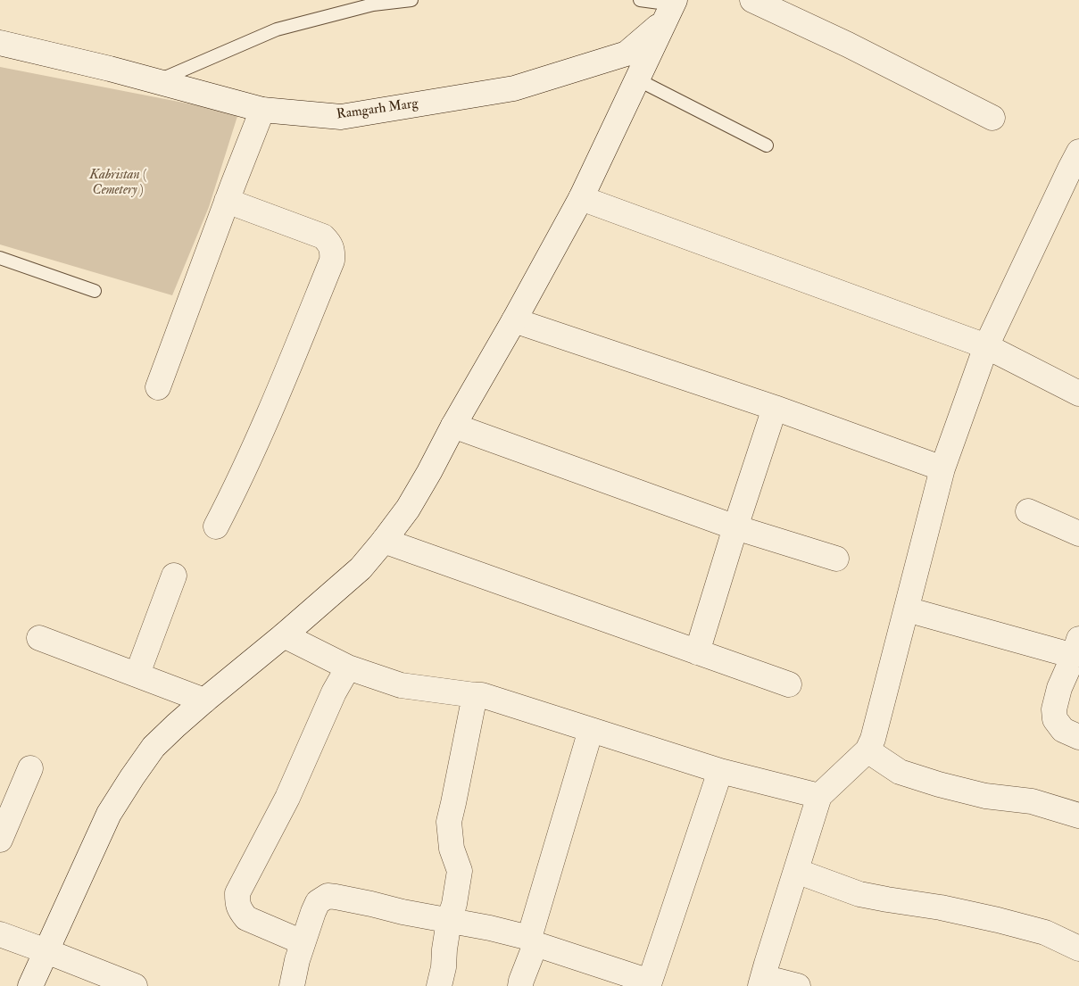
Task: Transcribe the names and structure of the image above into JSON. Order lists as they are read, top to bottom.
{
  "streets": {
    "street": ["Ramgarh Marg"]
  },
  "parks": ["Kabristan ( Cemetery )"]
}
